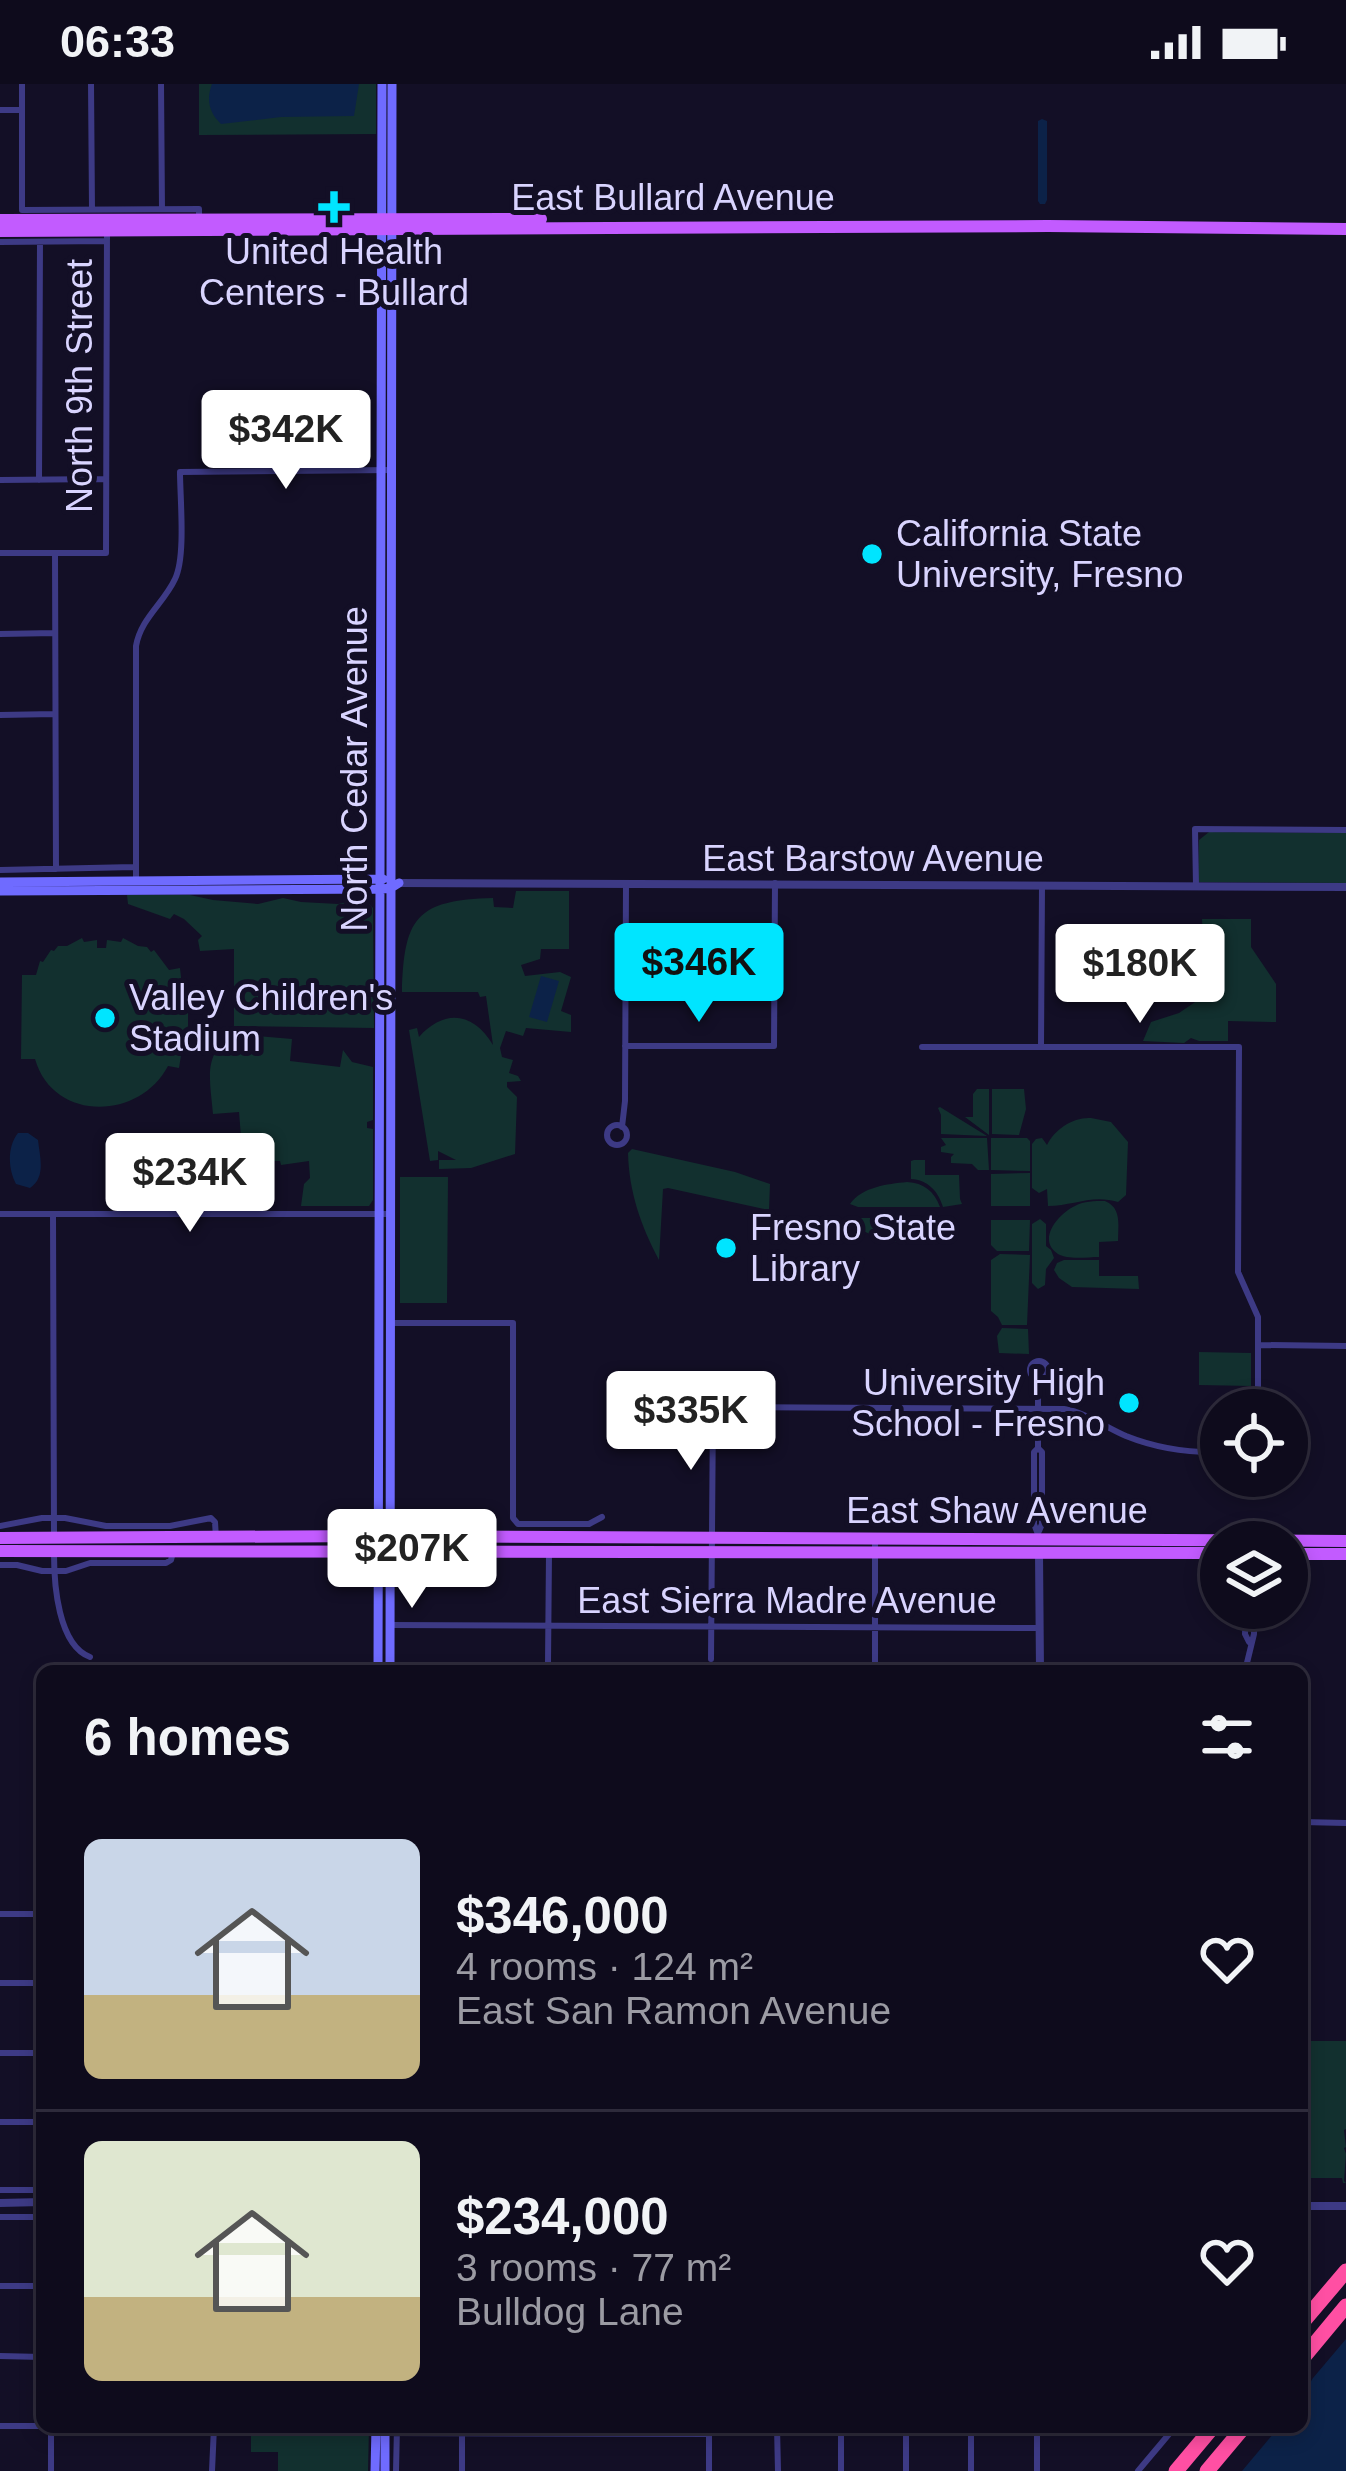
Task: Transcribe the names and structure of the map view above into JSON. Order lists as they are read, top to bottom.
{
  "streets": {
    "main road": [
      "East Bullard Avenue",
      "North Cedar Avenue",
      "East Barstow Avenue",
      "East Shaw Avenue"
    ],
    "street": ["North 9th Street", "East Sierra Madre Avenue"]
  },
  "crossings": [
    ["East Bullard Avenue", "North 9th Street"],
    ["East Bullard Avenue", "North Cedar Avenue"],
    ["North Cedar Avenue", "East Barstow Avenue"],
    ["North Cedar Avenue", "East Shaw Avenue"],
    ["North Cedar Avenue", "East Sierra Madre Avenue"]
  ],
  "places": {
    "health": ["United Health Centers - Bullard"],
    "other": [
      "California State University, Fresno",
      "Valley Children's Stadium",
      "Fresno State Library",
      "University High School - Fresno"
    ]
  },
  "page": {
    "status": "06:33",
    "price": [
      "$342K",
      "$346K",
      "$180K",
      "$234K",
      "$335K",
      "$207K"
    ],
    "heading": "6 homes",
    "list": [
      {
        "name": "$346,000",
        "note": "4 rooms · 124 m² · East San Ramon Avenue"
      },
      {
        "name": "$234,000",
        "note": "3 rooms · 77 m² · Bulldog Lane"
      }
    ]
  }
}
